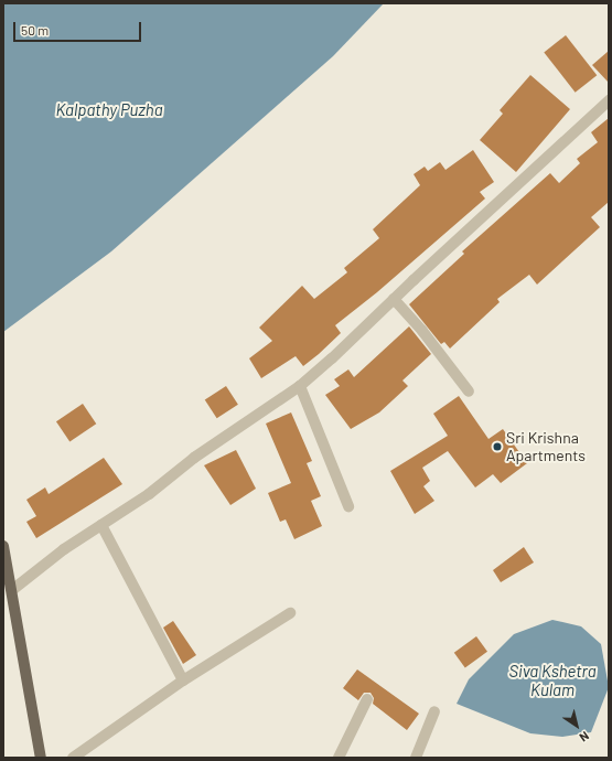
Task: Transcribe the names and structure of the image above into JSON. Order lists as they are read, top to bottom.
{
  "water": ["Kalpathy Puzha", "Siva Kshetra Kulam"],
  "places": ["Sri Krishna Apartments"],
  "scale_bar": "50 m",
  "north": "bottom right"
}
